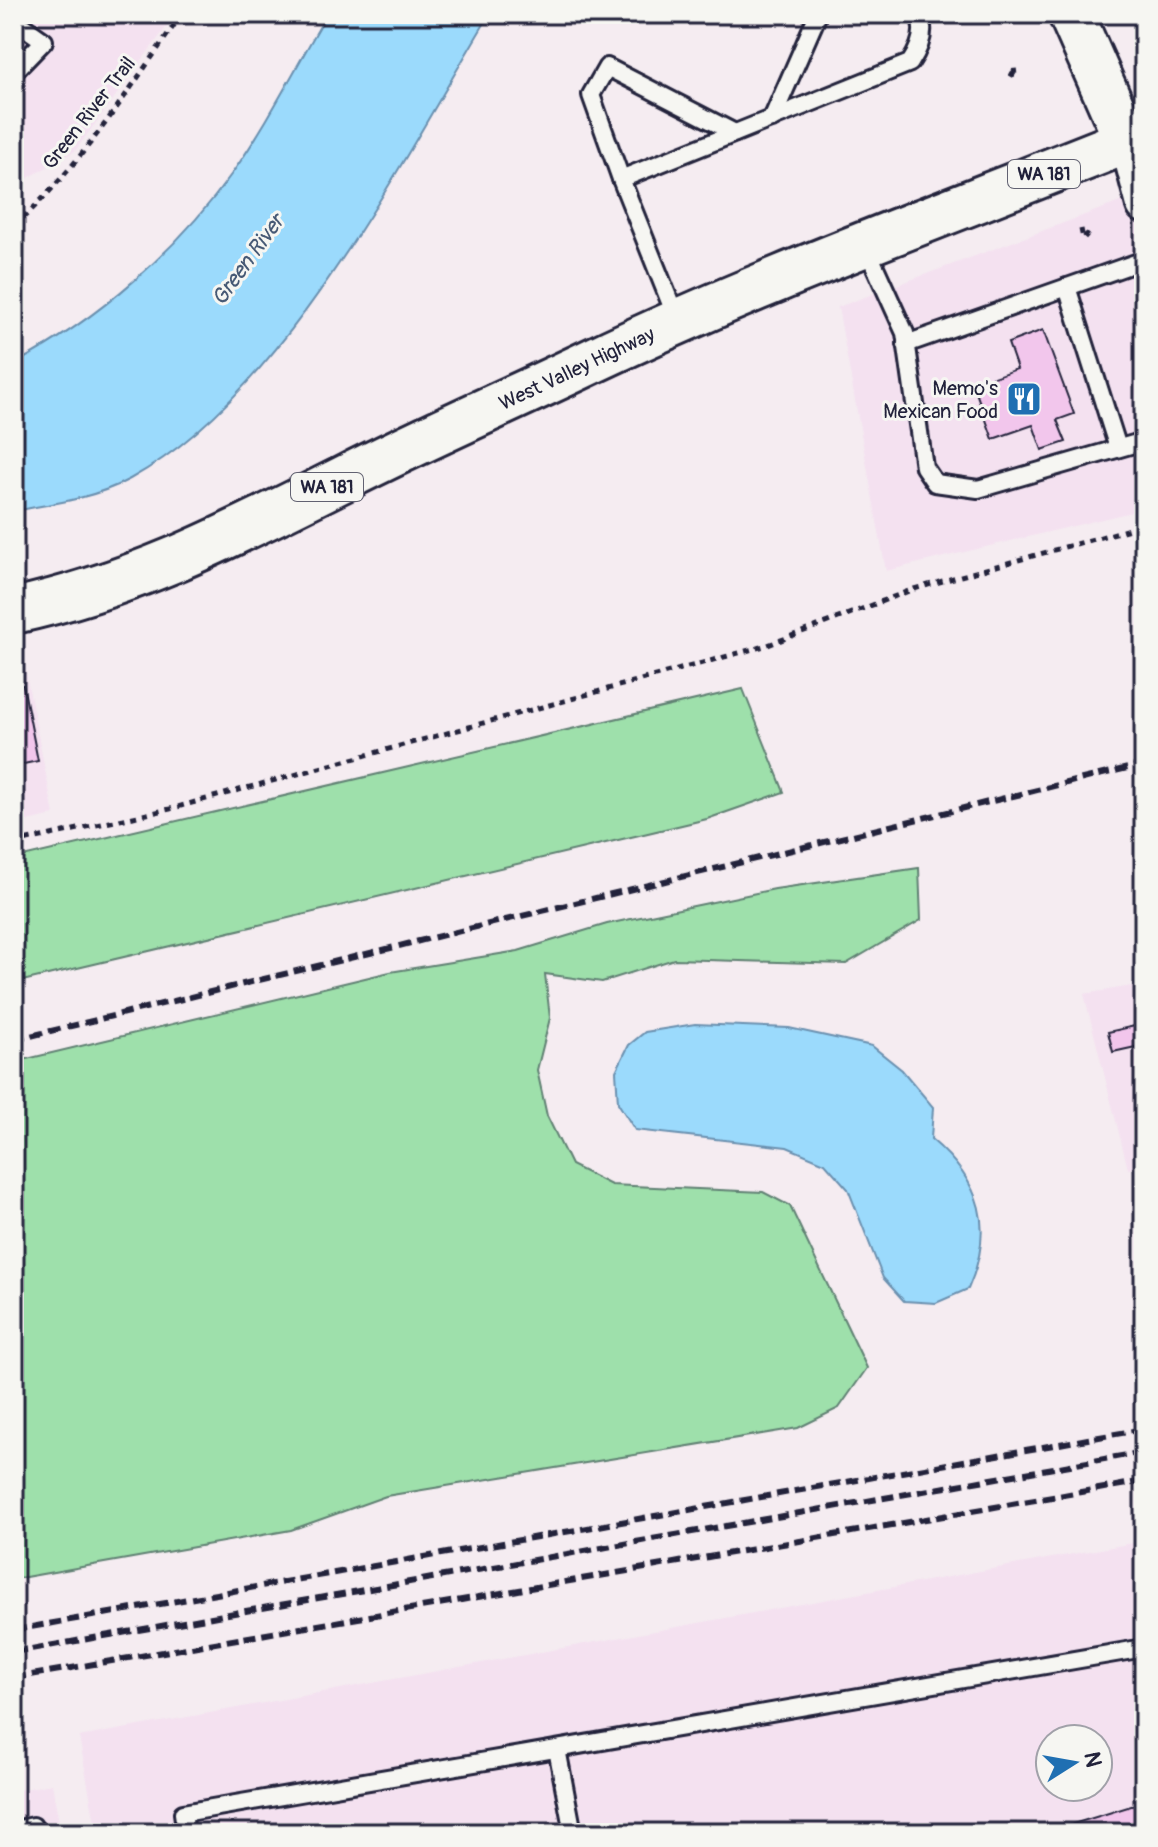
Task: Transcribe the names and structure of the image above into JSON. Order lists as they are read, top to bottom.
{
  "streets": {
    "main road": ["WA 181", "West Valley Highway"],
    "path": ["Green River Trail"]
  },
  "water": ["Green River"],
  "places": {
    "restaurant": ["Memo's Mexican Food"]
  },
  "north": "right"
}
